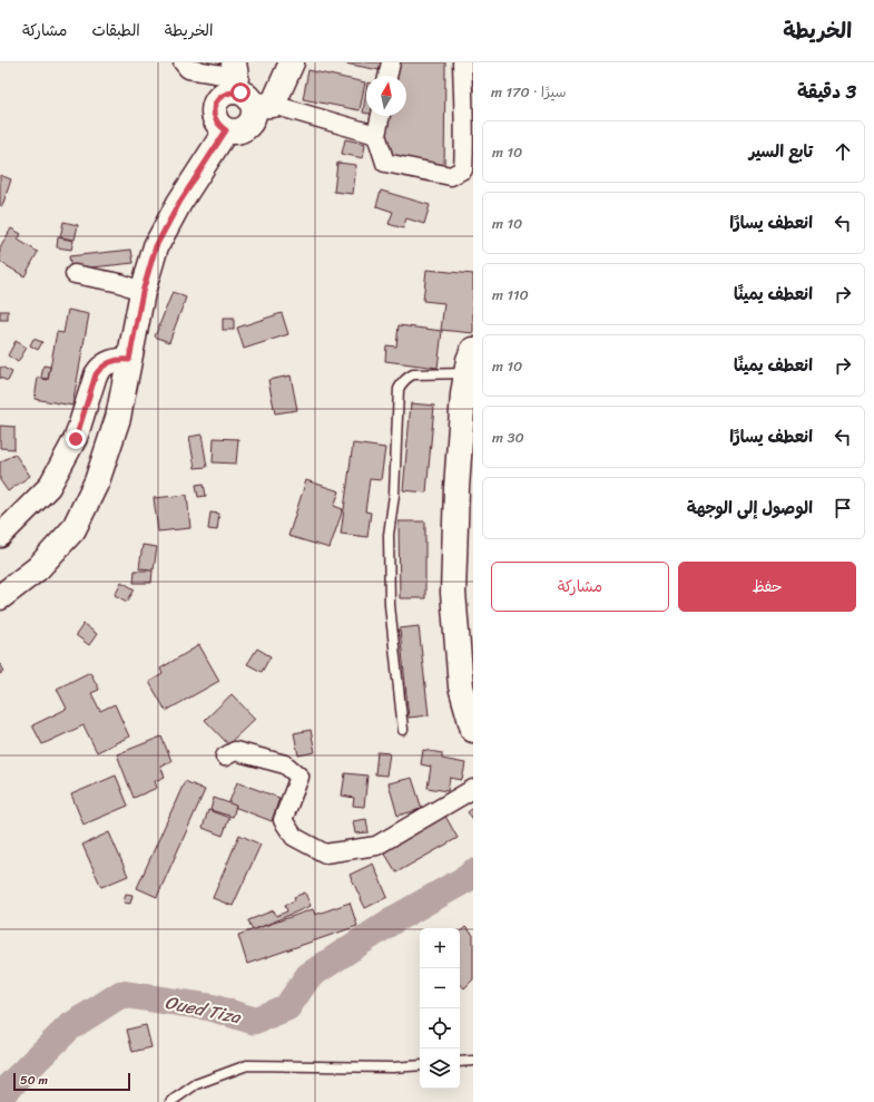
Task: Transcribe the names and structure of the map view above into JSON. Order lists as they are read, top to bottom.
{
  "water": ["Oued Tiza"],
  "scale_bar": "50 m",
  "north": "top",
  "page": {
    "header": "الخريطة",
    "nav": ["الخريطة", "الطبقات", "مشاركة"],
    "heading": ["3 دقيقة", "سيرًا · 170 m"],
    "list": [
      ["تابع السير", "10 m"],
      ["انعطف يسارًا", "10 m"],
      ["انعطف يمينًا", "110 m"],
      ["انعطف يمينًا", "10 m"],
      ["انعطف يسارًا", "30 m"],
      "الوصول إلى الوجهة"
    ],
    "buttons": ["حفظ", "مشاركة"],
    "map_buttons": ["+", "−"],
    "scale": "50 m"
  }
}
